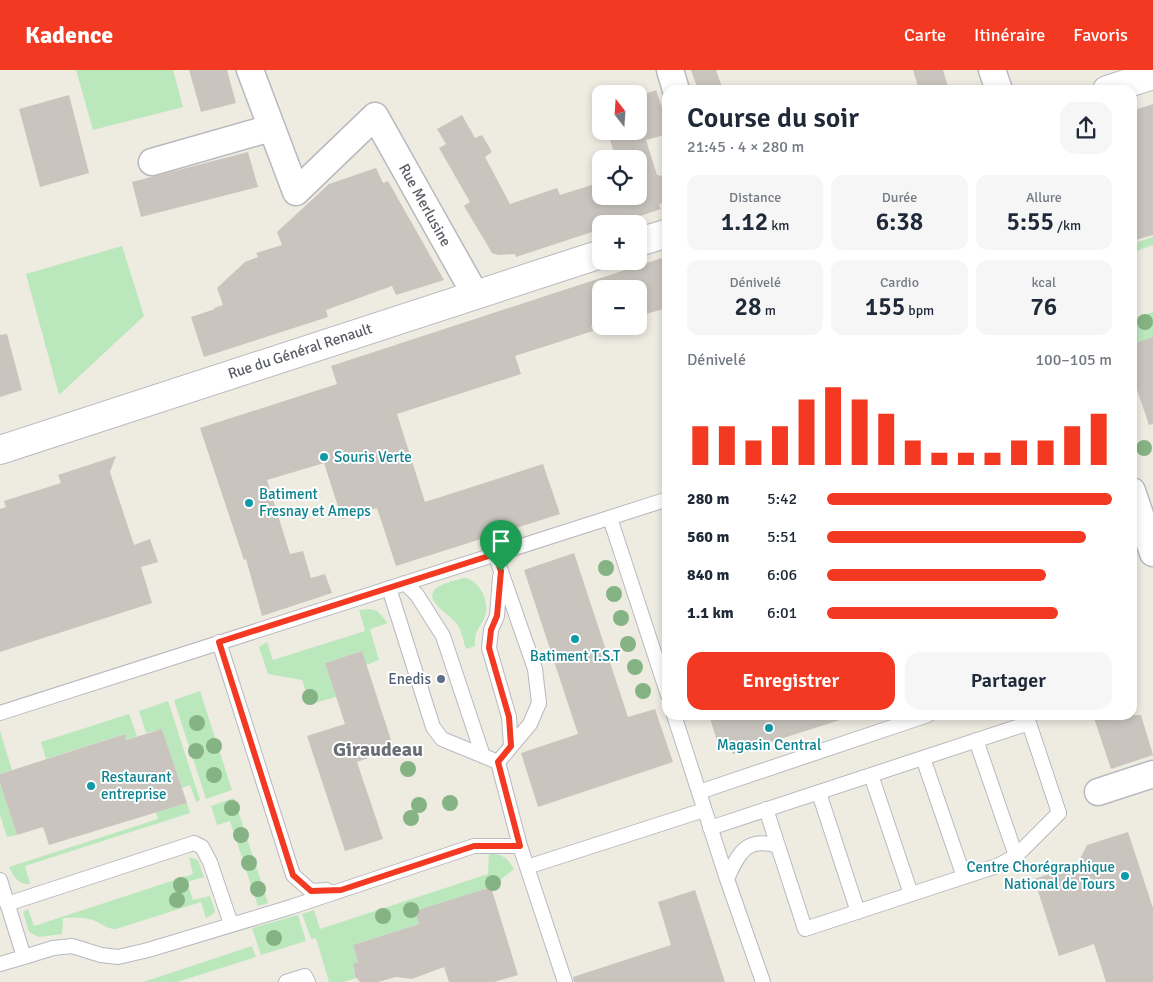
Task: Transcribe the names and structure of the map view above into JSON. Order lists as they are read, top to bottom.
{
  "streets": {
    "street": ["Rue Merlusine", "Rue du Général Renault"]
  },
  "crossings": [
    ["Rue Merlusine", "Rue du Général Renault"]
  ],
  "districts": ["Giraudeau"],
  "places": [
    "Souris Verte",
    "Batiment Fresnay et Ameps",
    "Batiment T.S.T",
    "Enedis",
    "Magasin Central",
    "Restaurant entreprise",
    "Centre Chorégraphique National de Tours"
  ],
  "north": "top",
  "page": {
    "header": "Kadence",
    "nav": ["Carte", "Itinéraire", "Favoris"],
    "map_buttons": ["+", "−"],
    "heading": ["Course du soir", "21:45 · 4 × 280 m"],
    "stats": [
      ["Distance", "1.12 km"],
      ["Durée", "6:38"],
      ["Allure", "5:55 /km"],
      ["Dénivelé", "28 m"],
      ["Cardio", "155 bpm"],
      ["kcal", "76"]
    ],
    "chart": ["Dénivelé", "100–105 m"],
    "list": [
      {
        "name": "280 m",
        "note": "5:42"
      },
      {
        "name": "560 m",
        "note": "5:51"
      },
      {
        "name": "840 m",
        "note": "6:06"
      },
      {
        "name": "1.1 km",
        "note": "6:01"
      }
    ],
    "buttons": ["Enregistrer", "Partager"]
  }
}
